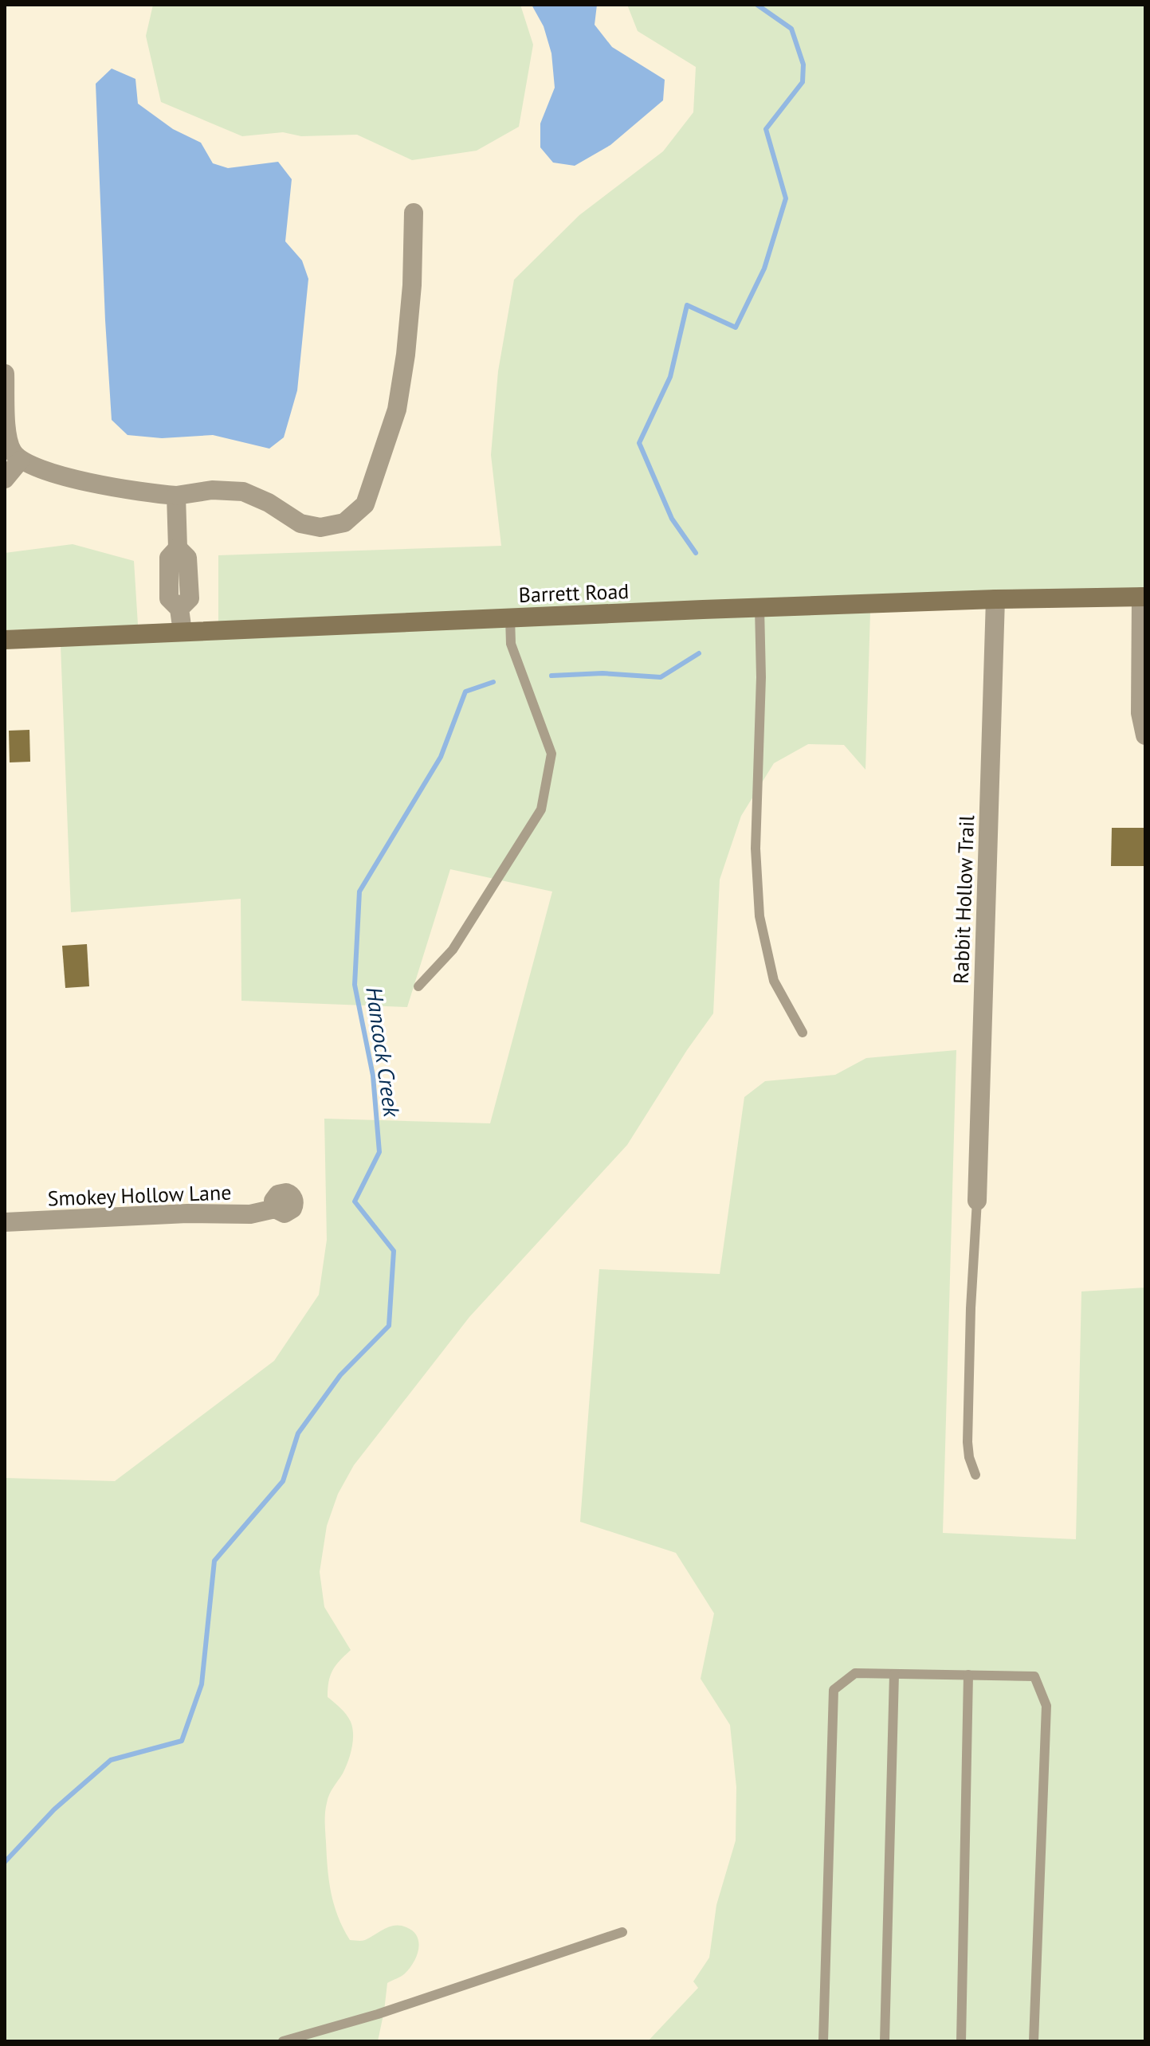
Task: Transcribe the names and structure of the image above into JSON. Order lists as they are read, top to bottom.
{
  "streets": {
    "street": ["Barrett Road", "Rabbit Hollow Trail", "Smokey Hollow Lane"]
  },
  "crossings": [
    ["Barrett Road", "Rabbit Hollow Trail"]
  ],
  "water": ["Hancock Creek"]
}
